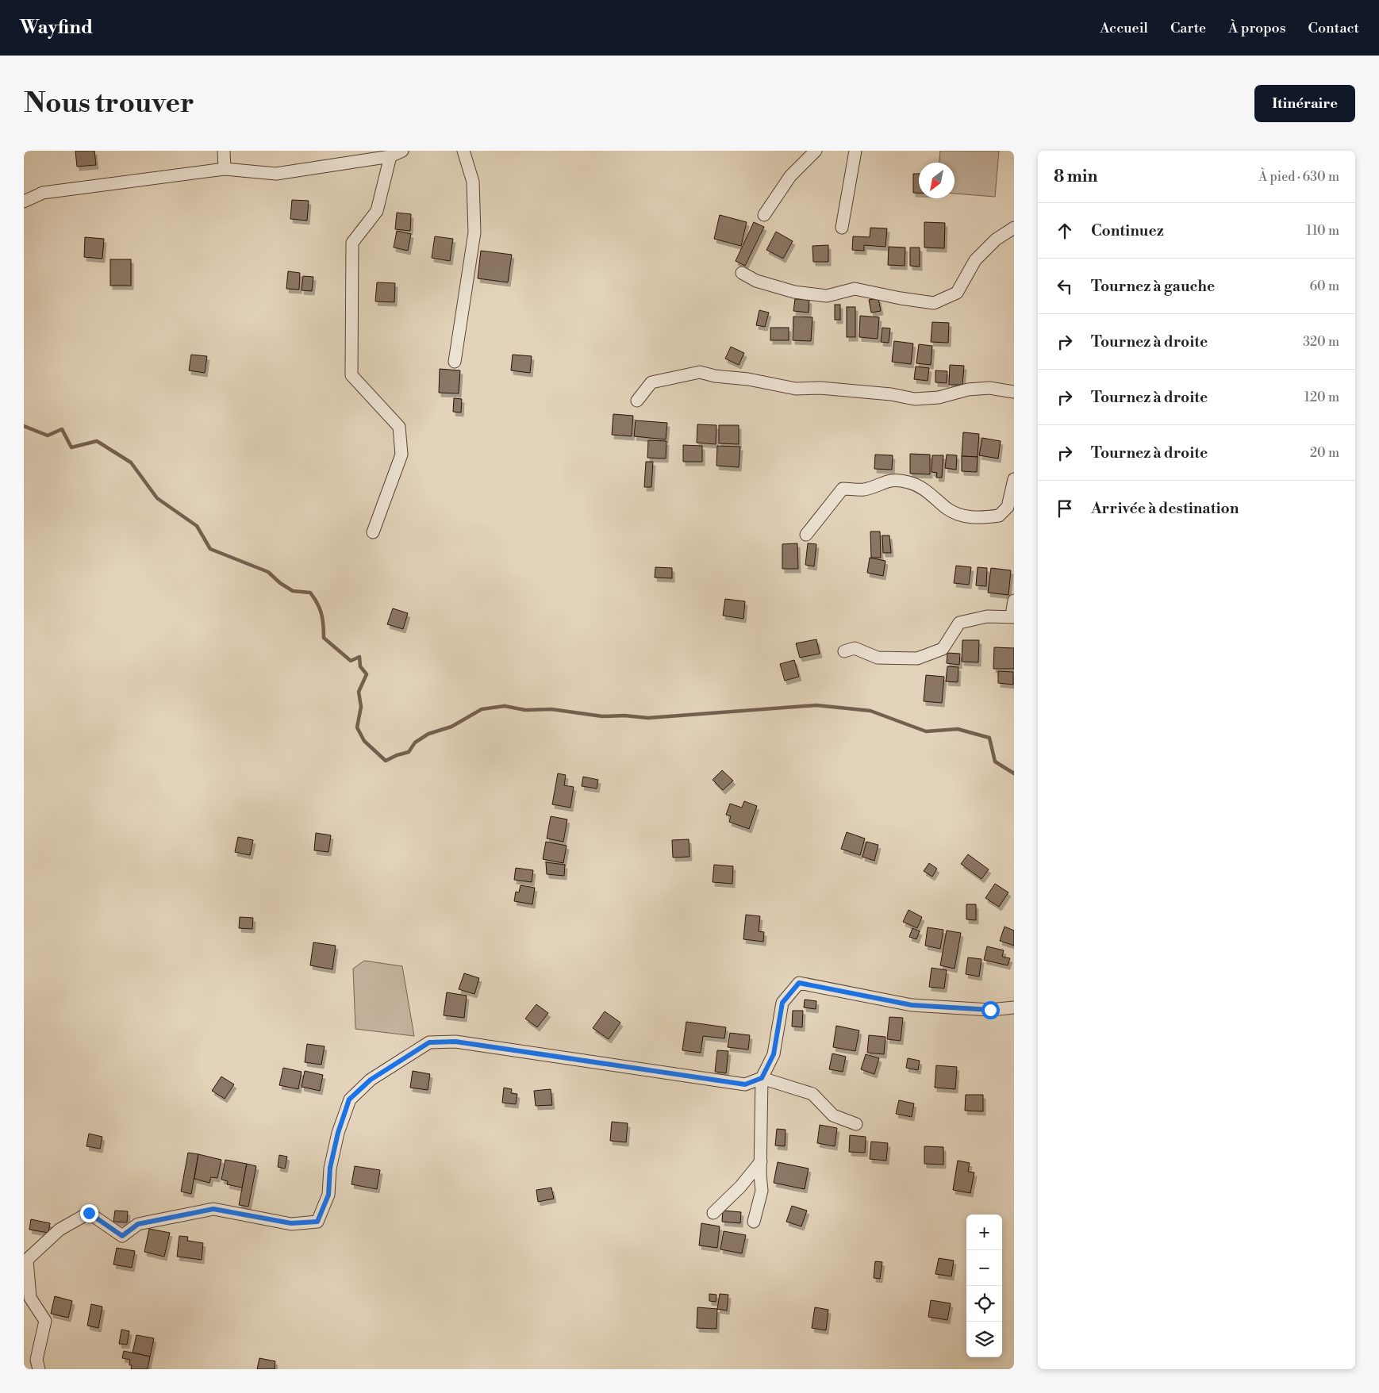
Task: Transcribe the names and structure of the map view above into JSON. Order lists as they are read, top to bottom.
{
  "north": "bottom left",
  "page": {
    "header": "Wayfind",
    "nav": [
      "Accueil",
      "Carte",
      "À propos",
      "Contact"
    ],
    "buttons": "Itinéraire",
    "title": "Nous trouver",
    "heading": ["8 min", "À pied · 630 m"],
    "list": [
      ["Continuez", "110 m"],
      ["Tournez à gauche", "60 m"],
      ["Tournez à droite", "320 m"],
      ["Tournez à droite", "120 m"],
      ["Tournez à droite", "20 m"],
      "Arrivée à destination"
    ],
    "map_buttons": ["+", "−"]
  }
}
